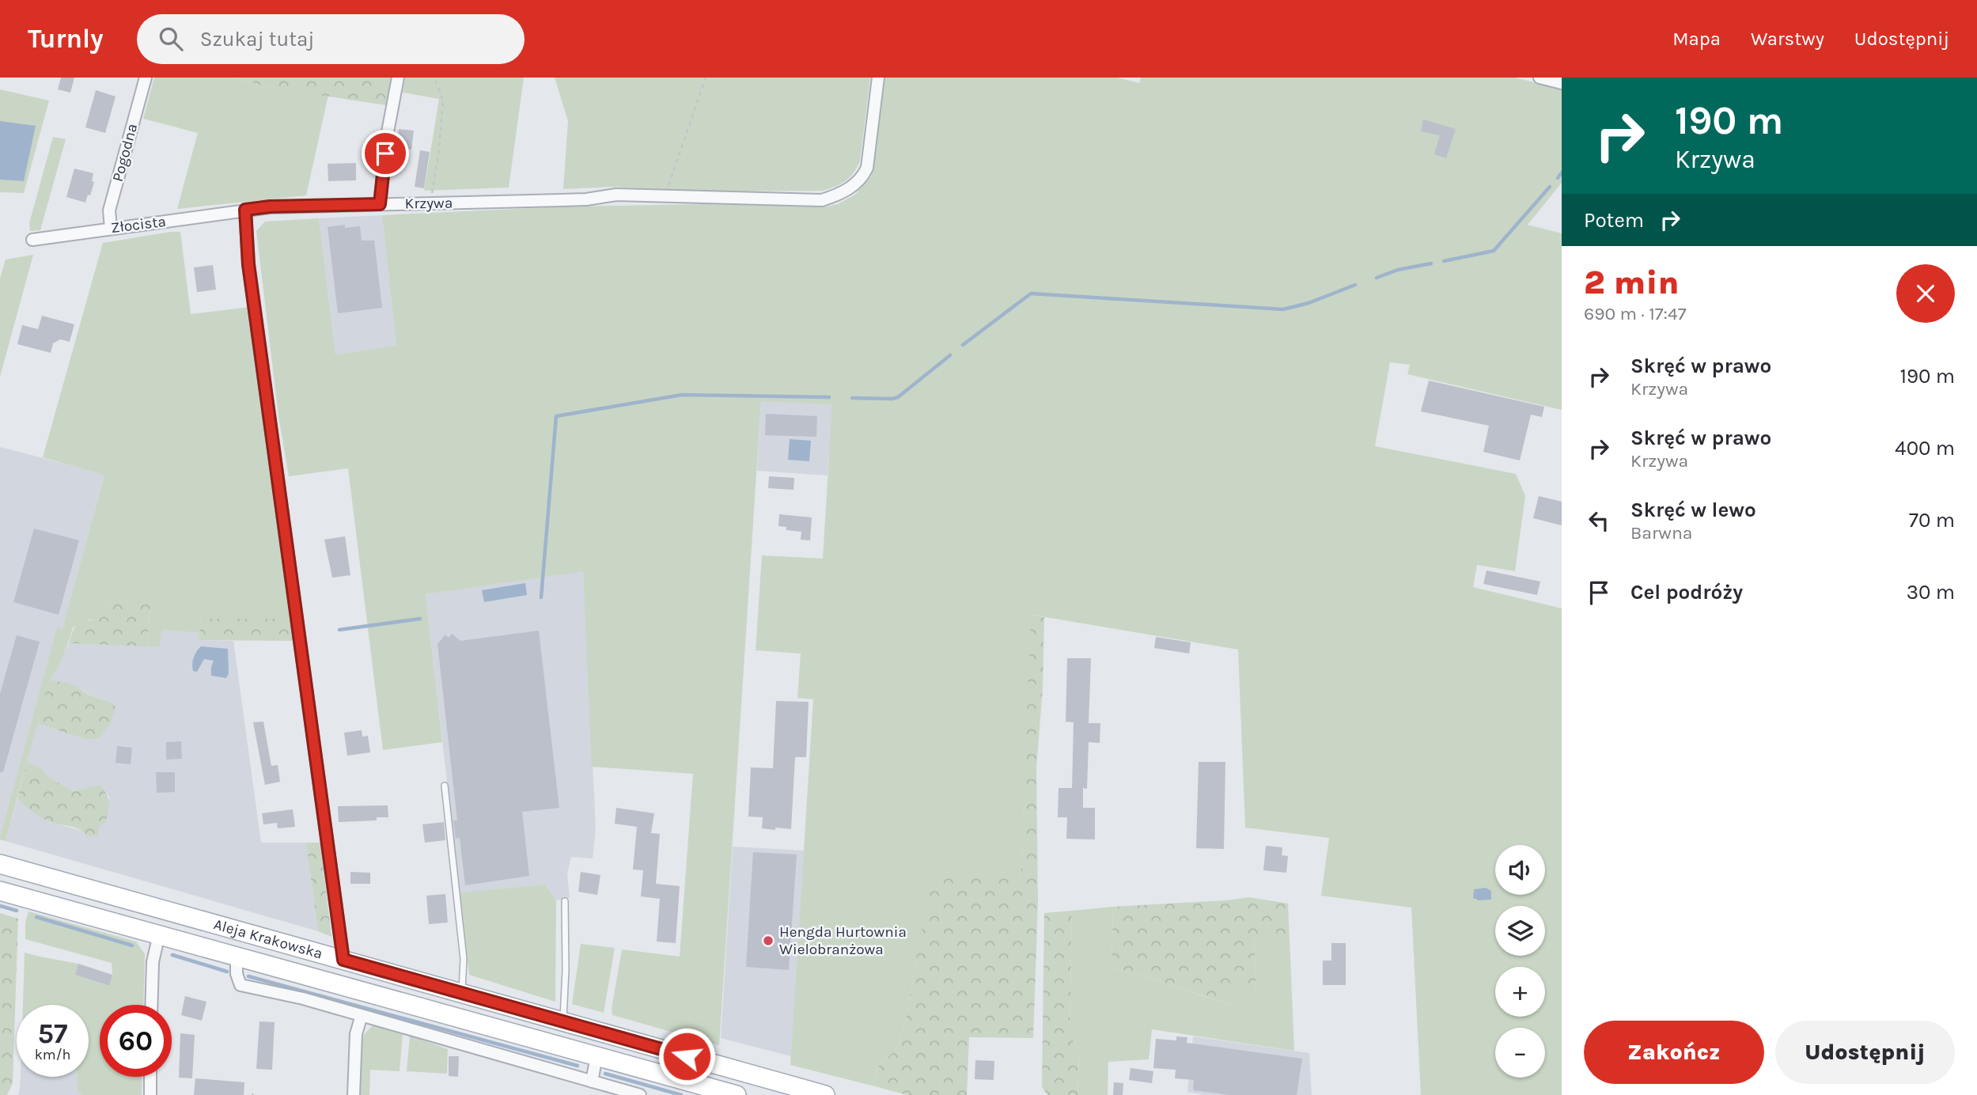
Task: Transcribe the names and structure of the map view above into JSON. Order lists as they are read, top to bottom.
{
  "streets": {
    "main road": ["Aleja Krakowska"],
    "street": ["Pogodna", "Krzywa", "Złocista"]
  },
  "crossings": [
    ["Pogodna", "Złocista"],
    ["Krzywa", "Złocista"]
  ],
  "places": ["Hengda Hurtownia Wielobranżowa"],
  "page": {
    "header": "Turnly",
    "search": "Szukaj tutaj",
    "nav": ["Mapa", "Warstwy", "Udostępnij"],
    "turn": ["190 m", "Krzywa"],
    "then": "Potem",
    "heading": ["2 min", "690 m · 17:47"],
    "list": [
      {
        "name": "Skręć w prawo",
        "note": "Krzywa",
        "value": "190 m"
      },
      {
        "name": "Skręć w prawo",
        "note": "Krzywa",
        "value": "400 m"
      },
      {
        "name": "Skręć w lewo",
        "note": "Barwna",
        "value": "70 m"
      },
      {
        "name": "Cel podróży",
        "value": "30 m"
      }
    ],
    "map_buttons": ["+", "−"],
    "speed": "57 km/h",
    "limit": "60",
    "buttons": ["Zakończ", "Udostępnij"]
  }
}
